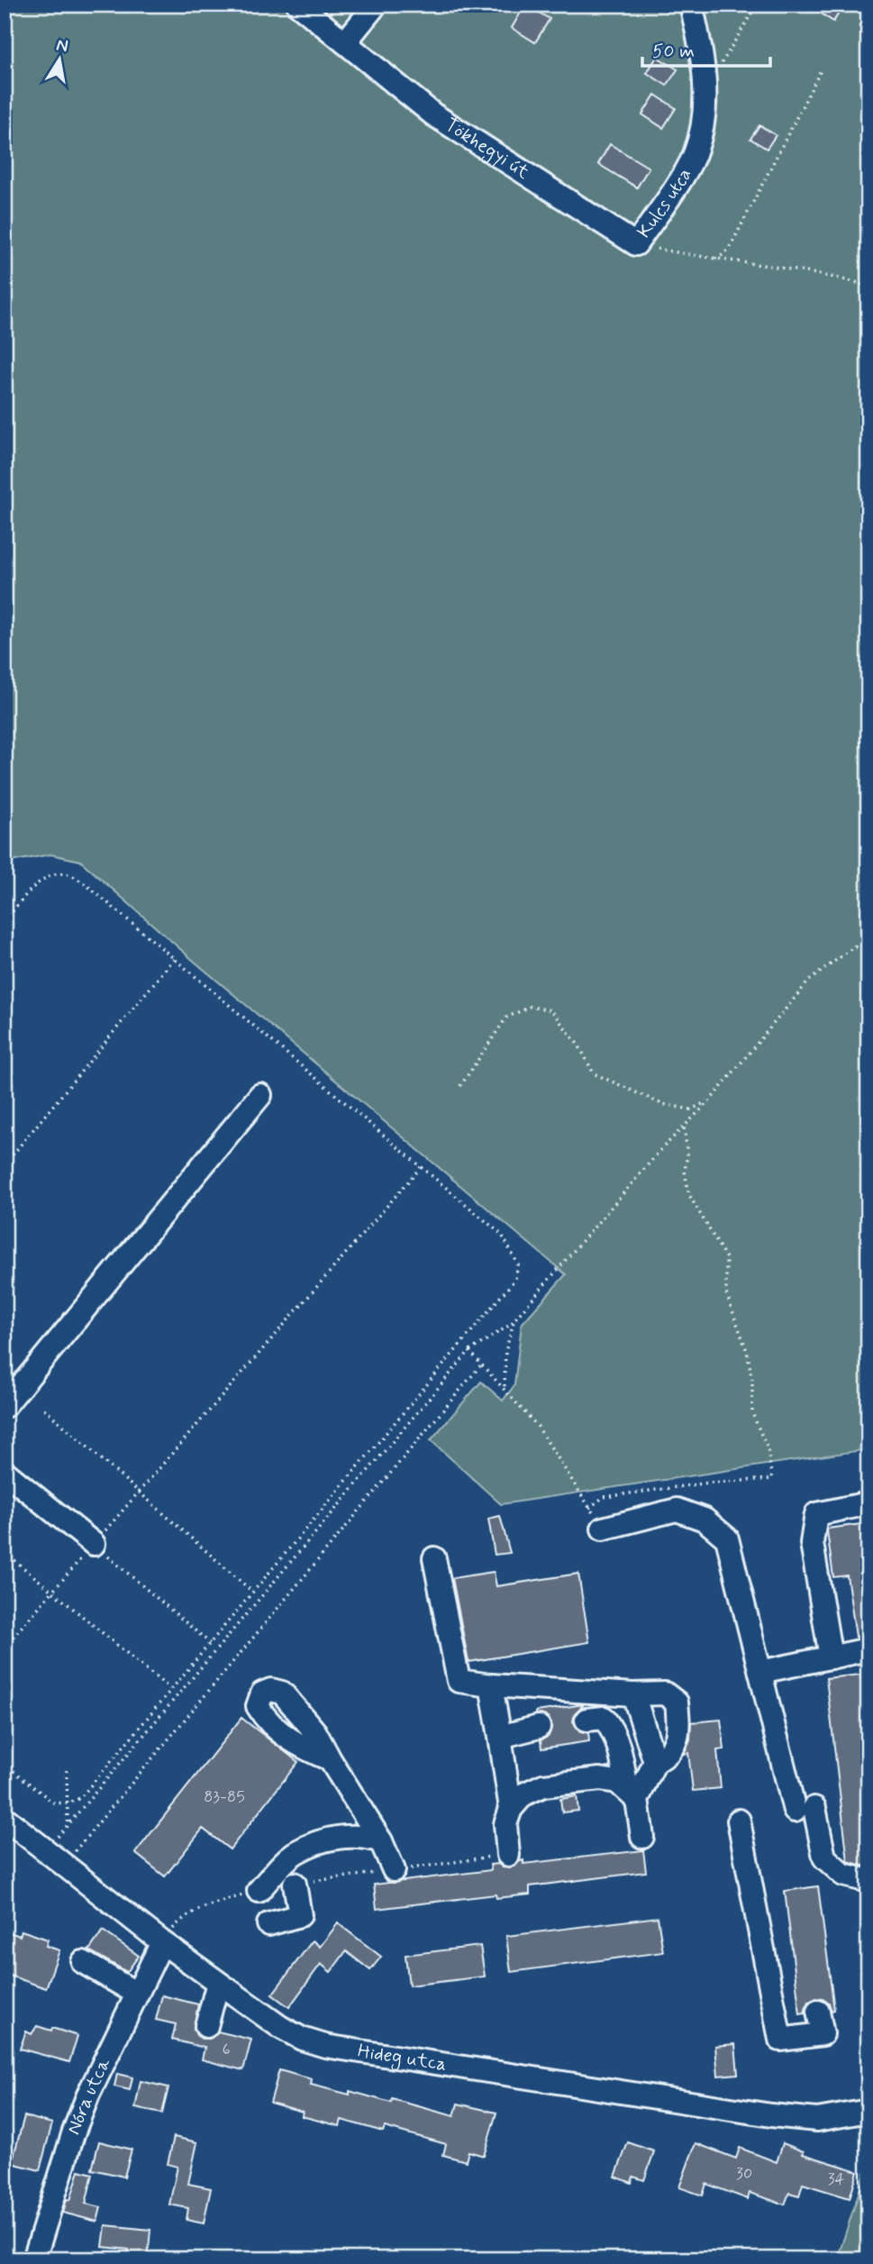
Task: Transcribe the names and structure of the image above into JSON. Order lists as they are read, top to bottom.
{
  "streets": {
    "street": [
      "Tökhegyi út",
      "Kulcs utca",
      "Hideg utca",
      "Nóra utca"
    ]
  },
  "crossings": [
    ["Tökhegyi út", "Kulcs utca"],
    ["Hideg utca", "Nóra utca"]
  ],
  "house_numbers": [
    "83-85",
    "6",
    "30",
    "34"
  ],
  "scale_bar": "50 m",
  "north": "top"
}
